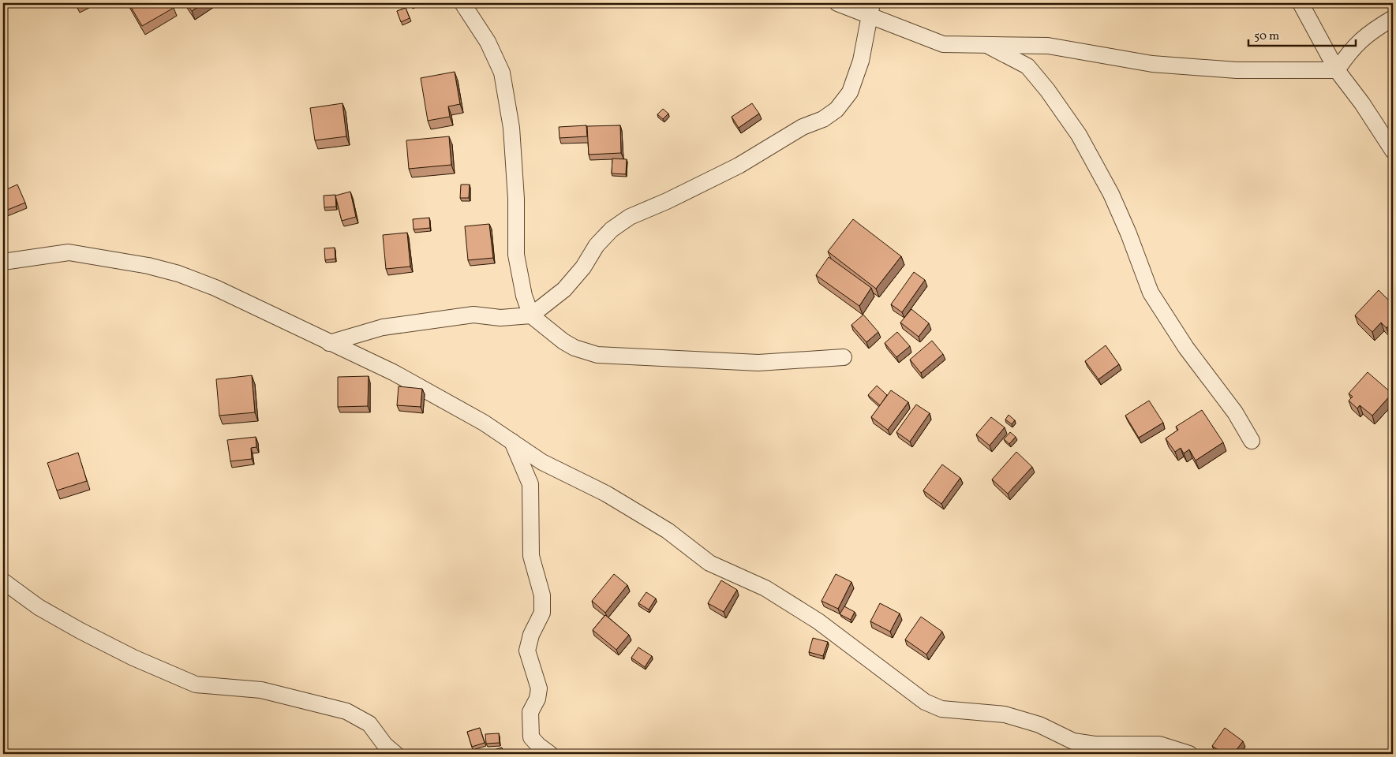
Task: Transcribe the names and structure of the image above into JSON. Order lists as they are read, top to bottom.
{
  "scale_bar": "50 m"
}
